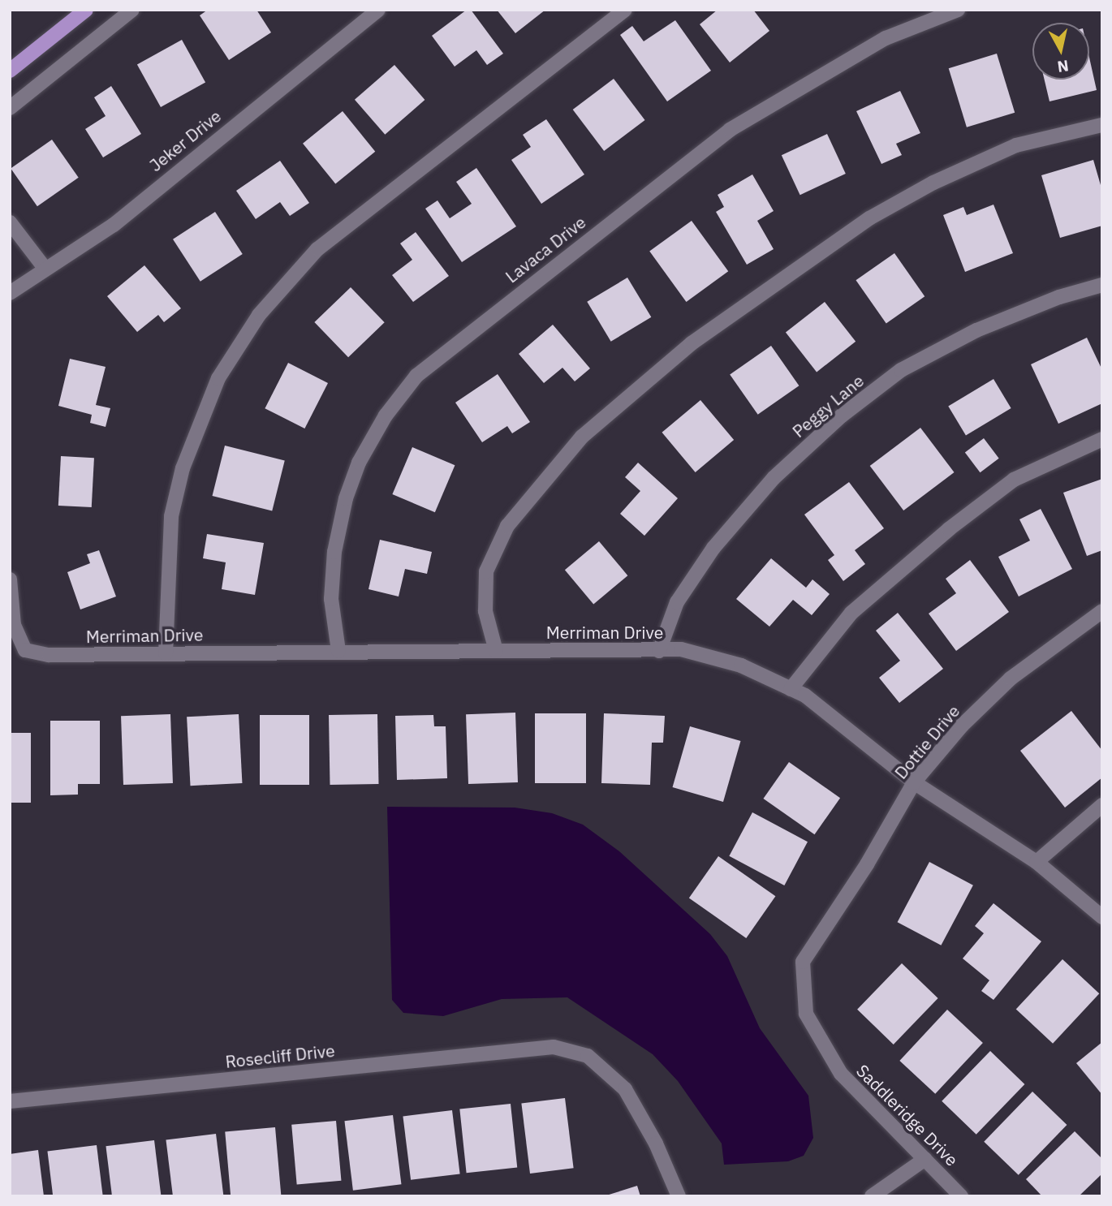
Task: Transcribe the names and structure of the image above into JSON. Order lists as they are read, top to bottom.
{
  "streets": {
    "street": [
      "Jeker Drive",
      "Lavaca Drive",
      "Peggy Lane",
      "Merriman Drive",
      "Dottie Drive",
      "Rosecliff Drive",
      "Saddleridge Drive"
    ]
  },
  "crossings": [
    ["Lavaca Drive", "Merriman Drive"],
    ["Peggy Lane", "Merriman Drive"],
    ["Merriman Drive", "Dottie Drive"],
    ["Dottie Drive", "Saddleridge Drive"]
  ],
  "north": "bottom"
}
